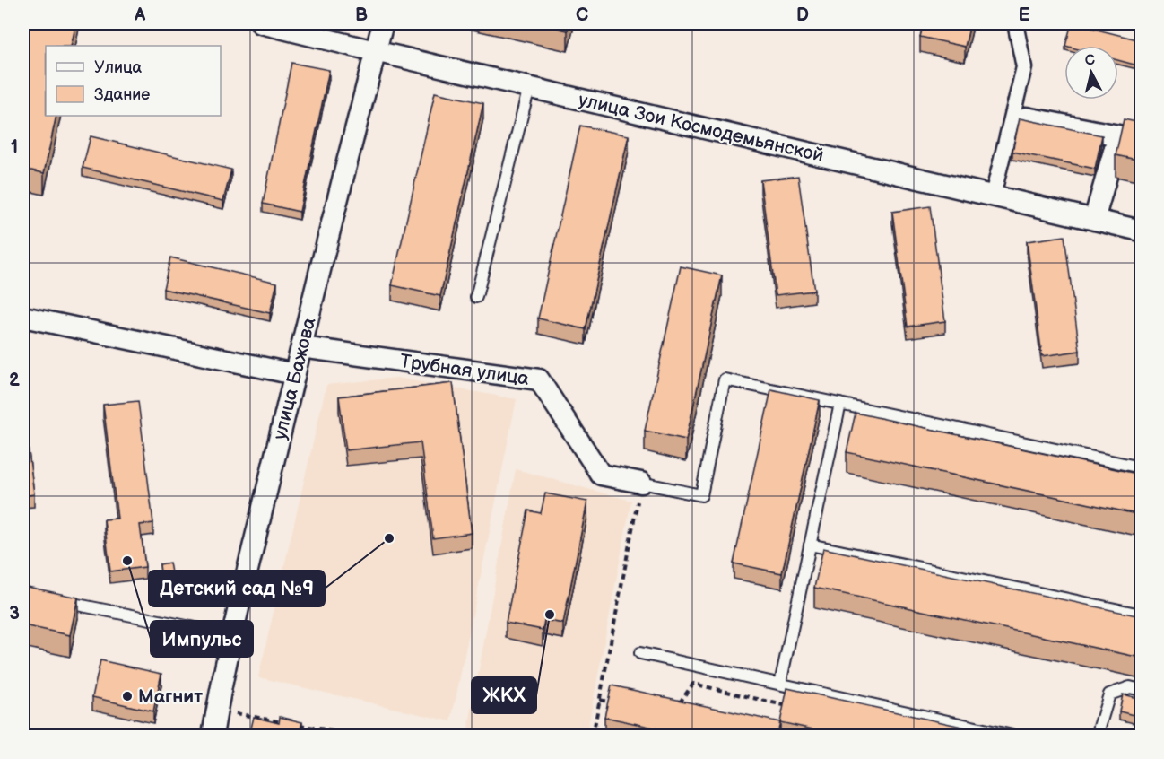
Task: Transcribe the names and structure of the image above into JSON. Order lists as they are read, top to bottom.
{
  "streets": {
    "street": ["улица Зои Космодемьянской", "Трубная улица", "улица Бажова"]
  },
  "crossings": [
    ["улица Зои Космодемьянской", "улица Бажова"],
    ["Трубная улица", "улица Бажова"]
  ],
  "places": [
    "Детский сад №9",
    "Импульс",
    "ЖКХ",
    "Магнит"
  ],
  "legend": ["Улица", "Здание"],
  "north": "top",
  "grid": {
    "columns": [
      "A",
      "B",
      "C",
      "D",
      "E"
    ],
    "rows": ["1", "2", "3"]
  }
}
